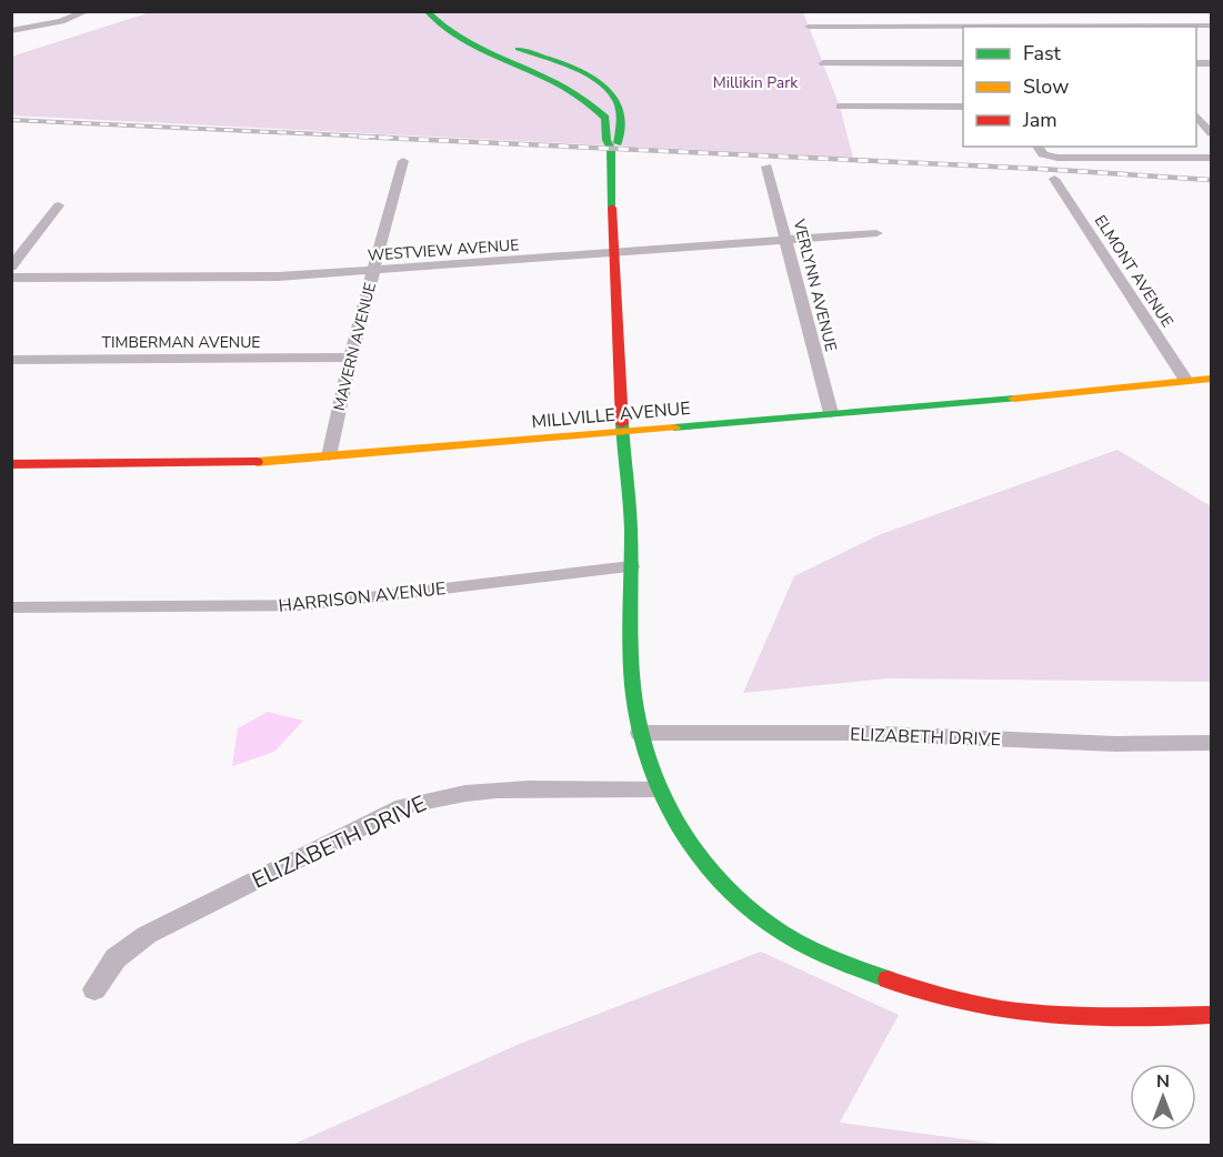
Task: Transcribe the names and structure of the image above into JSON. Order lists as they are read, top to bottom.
{
  "streets": {
    "street": [
      "WESTVIEW AVENUE",
      "ELMONT AVENUE",
      "VERLYNN AVENUE",
      "TIMBERMAN AVENUE",
      "MAVERN AVENUE",
      "MILLVILLE AVENUE",
      "HARRISON AVENUE",
      "ELIZABETH DRIVE"
    ]
  },
  "crossings": [
    ["WESTVIEW AVENUE", "VERLYNN AVENUE"],
    ["WESTVIEW AVENUE", "MAVERN AVENUE"],
    ["ELMONT AVENUE", "MILLVILLE AVENUE"],
    ["VERLYNN AVENUE", "MILLVILLE AVENUE"],
    ["TIMBERMAN AVENUE", "MAVERN AVENUE"],
    ["MAVERN AVENUE", "MILLVILLE AVENUE"]
  ],
  "parks": ["Millikin Park"],
  "legend": ["Fast", "Slow", "Jam"],
  "north": "top"
}
